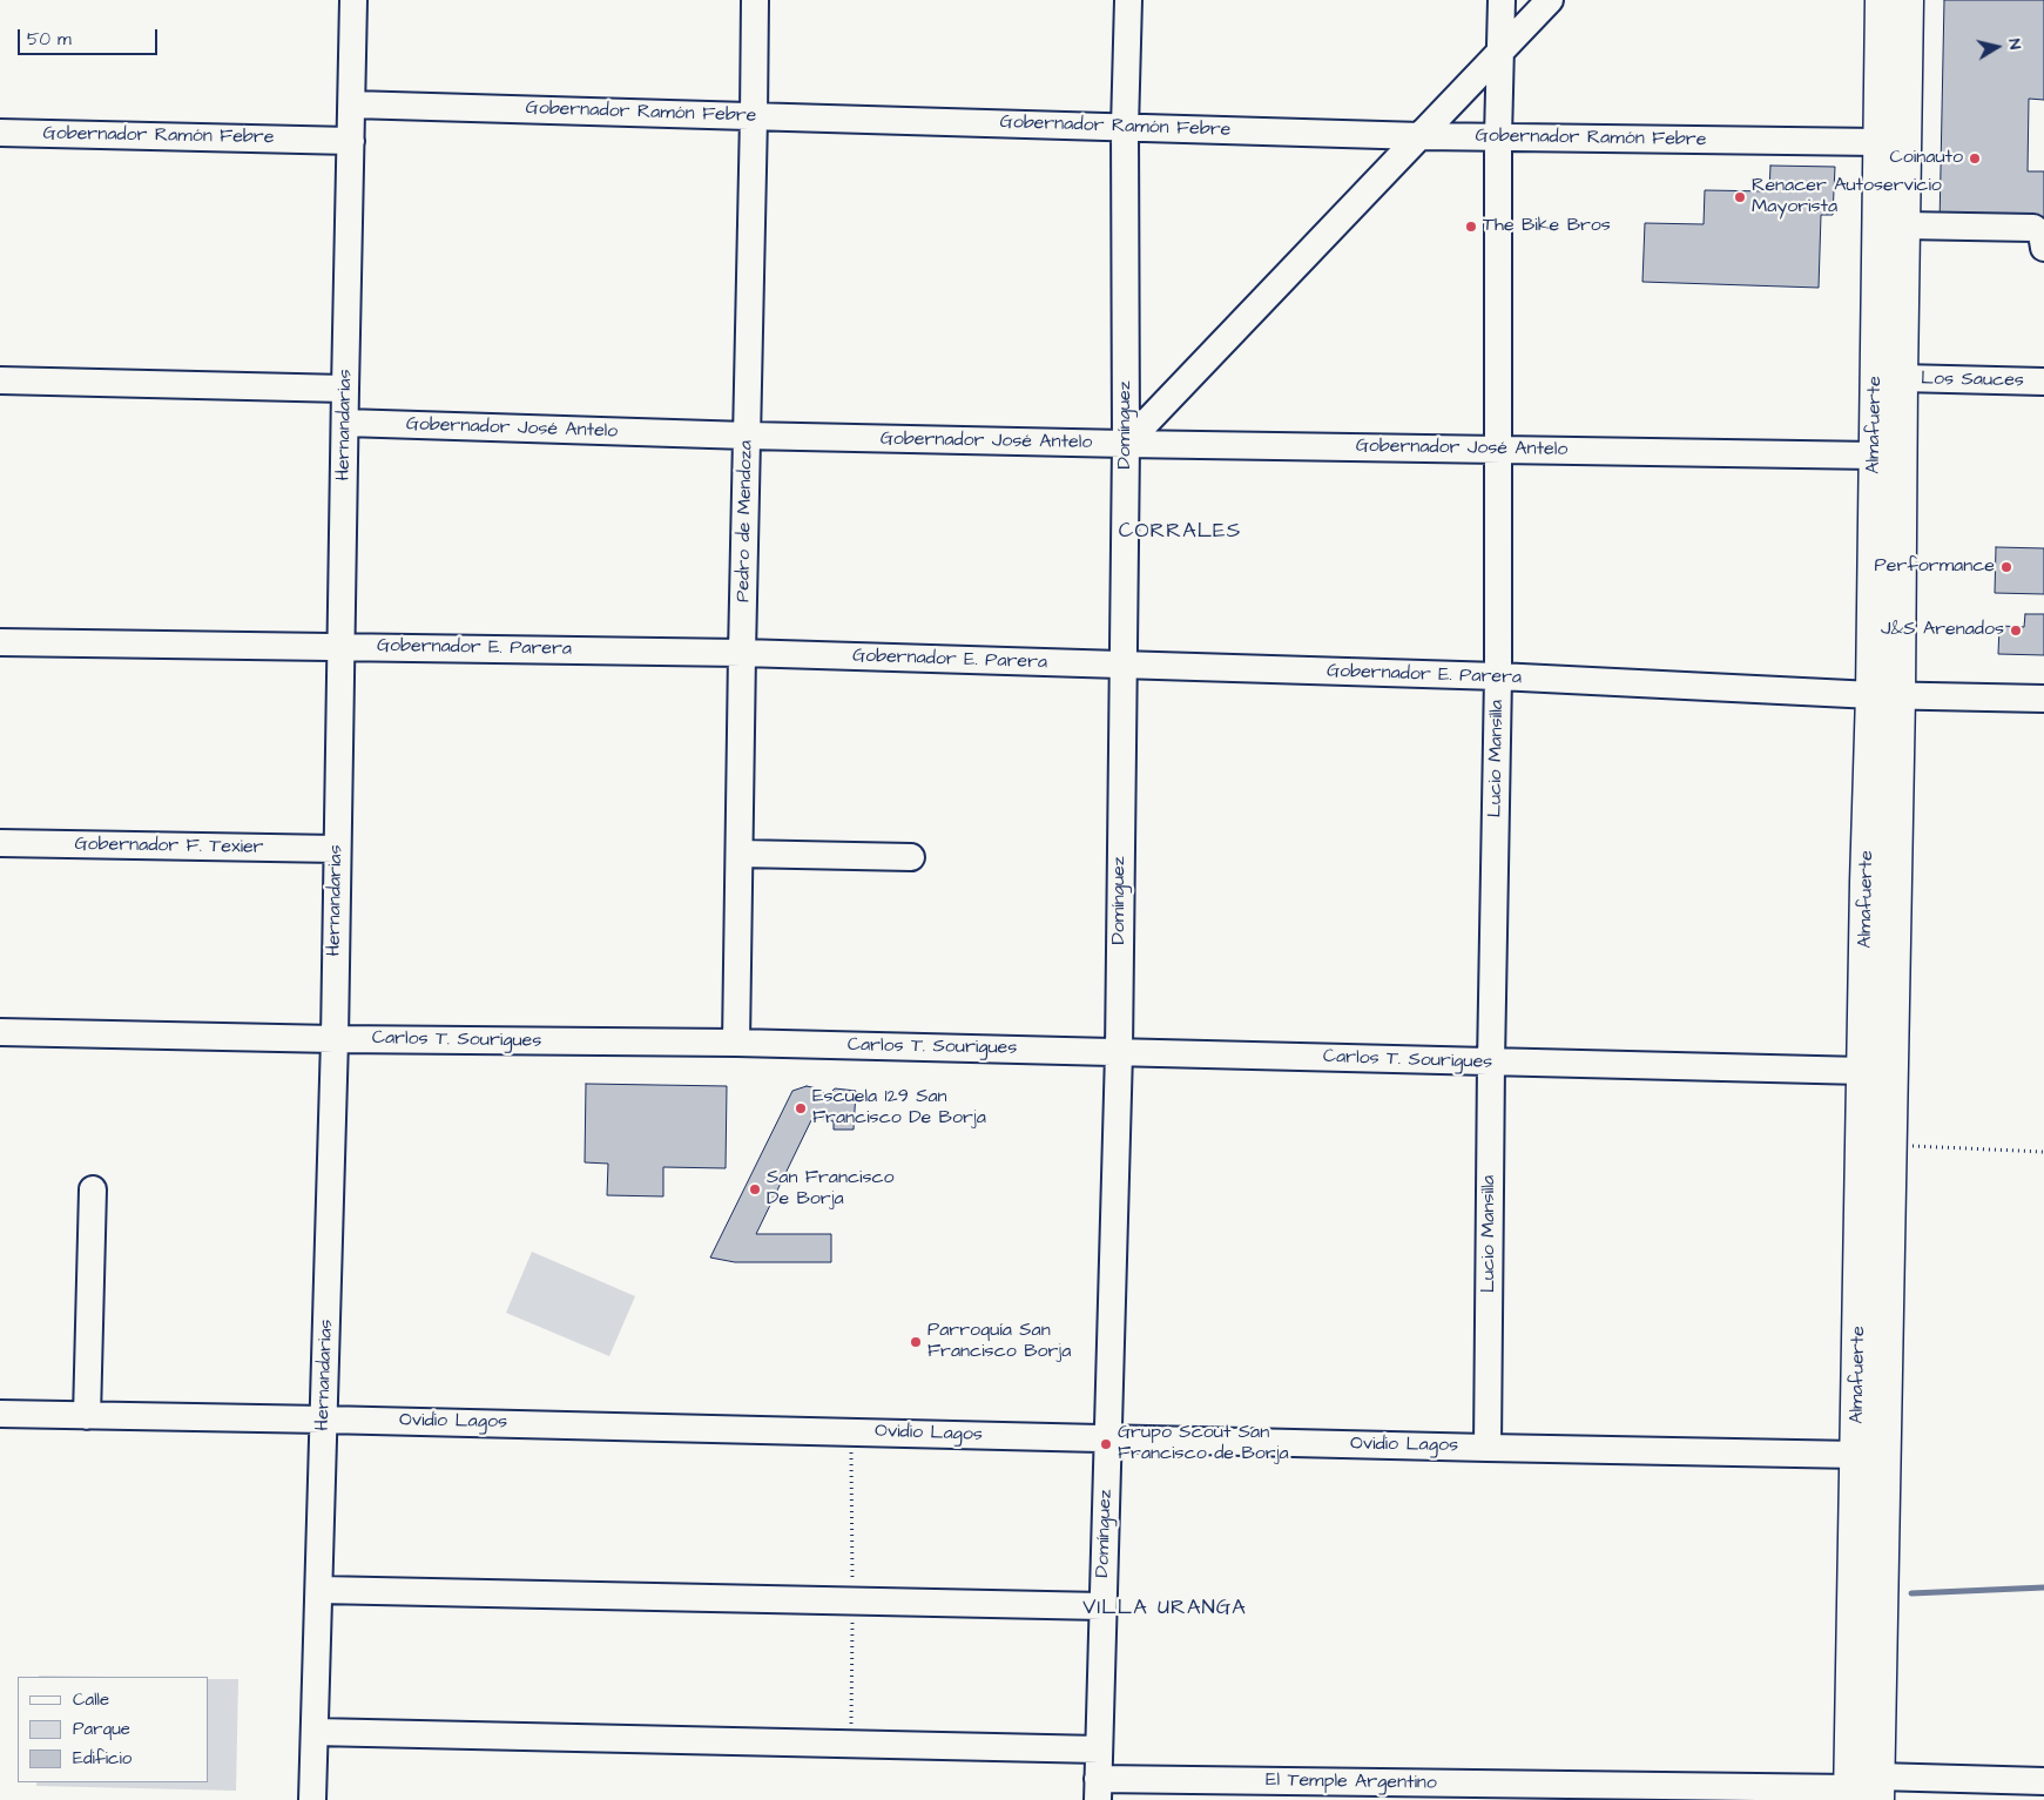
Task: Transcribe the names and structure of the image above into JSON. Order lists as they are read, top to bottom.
{
  "streets": {
    "main road": ["Almafuerte"],
    "street": [
      "Gobernador Ramón Febre",
      "Los Sauces",
      "Hernandarias",
      "Domínguez",
      "Gobernador José Antelo",
      "Pedro de Mendoza",
      "Gobernador E. Parera",
      "Lucio Mansilla",
      "Gobernador F. Texier",
      "Carlos T. Sourigues",
      "Ovidio Lagos",
      "El Temple Argentino"
    ]
  },
  "crossings": [
    ["Gobernador Ramón Febre", "Hernandarias"],
    ["Gobernador Ramón Febre", "Domínguez"],
    ["Gobernador Ramón Febre", "Almafuerte"],
    ["Gobernador Ramón Febre", "Pedro de Mendoza"],
    ["Gobernador Ramón Febre", "Lucio Mansilla"],
    ["Los Sauces", "Almafuerte"],
    ["Hernandarias", "Gobernador José Antelo"],
    ["Hernandarias", "Gobernador E. Parera"],
    ["Hernandarias", "Gobernador F. Texier"],
    ["Hernandarias", "Carlos T. Sourigues"],
    ["Hernandarias", "Ovidio Lagos"],
    ["Domínguez", "Gobernador José Antelo"],
    ["Domínguez", "Gobernador E. Parera"],
    ["Domínguez", "Carlos T. Sourigues"],
    ["Domínguez", "Ovidio Lagos"],
    ["Domínguez", "El Temple Argentino"],
    ["Almafuerte", "Gobernador José Antelo"],
    ["Almafuerte", "Gobernador E. Parera"],
    ["Almafuerte", "Carlos T. Sourigues"],
    ["Almafuerte", "Ovidio Lagos"],
    ["Almafuerte", "El Temple Argentino"],
    ["Gobernador José Antelo", "Pedro de Mendoza"],
    ["Gobernador José Antelo", "Lucio Mansilla"],
    ["Pedro de Mendoza", "Gobernador E. Parera"],
    ["Pedro de Mendoza", "Carlos T. Sourigues"],
    ["Gobernador E. Parera", "Lucio Mansilla"],
    ["Lucio Mansilla", "Carlos T. Sourigues"],
    ["Lucio Mansilla", "Ovidio Lagos"]
  ],
  "districts": ["CORRALES", "VILLA URANGA"],
  "places": [
    "Coinauto",
    "Renacer Autoservicio Mayorista",
    "The Bike Bros",
    "Performance",
    "J&S Arenados",
    "Escuela 129 San Francisco De Borja",
    "San Francisco De Borja",
    "Parroquía San Francisco Borja",
    "Grupo Scout San Francisco de Borja"
  ],
  "legend": ["Calle", "Parque", "Edificio"],
  "scale_bar": "50 m",
  "north": "right"
}
